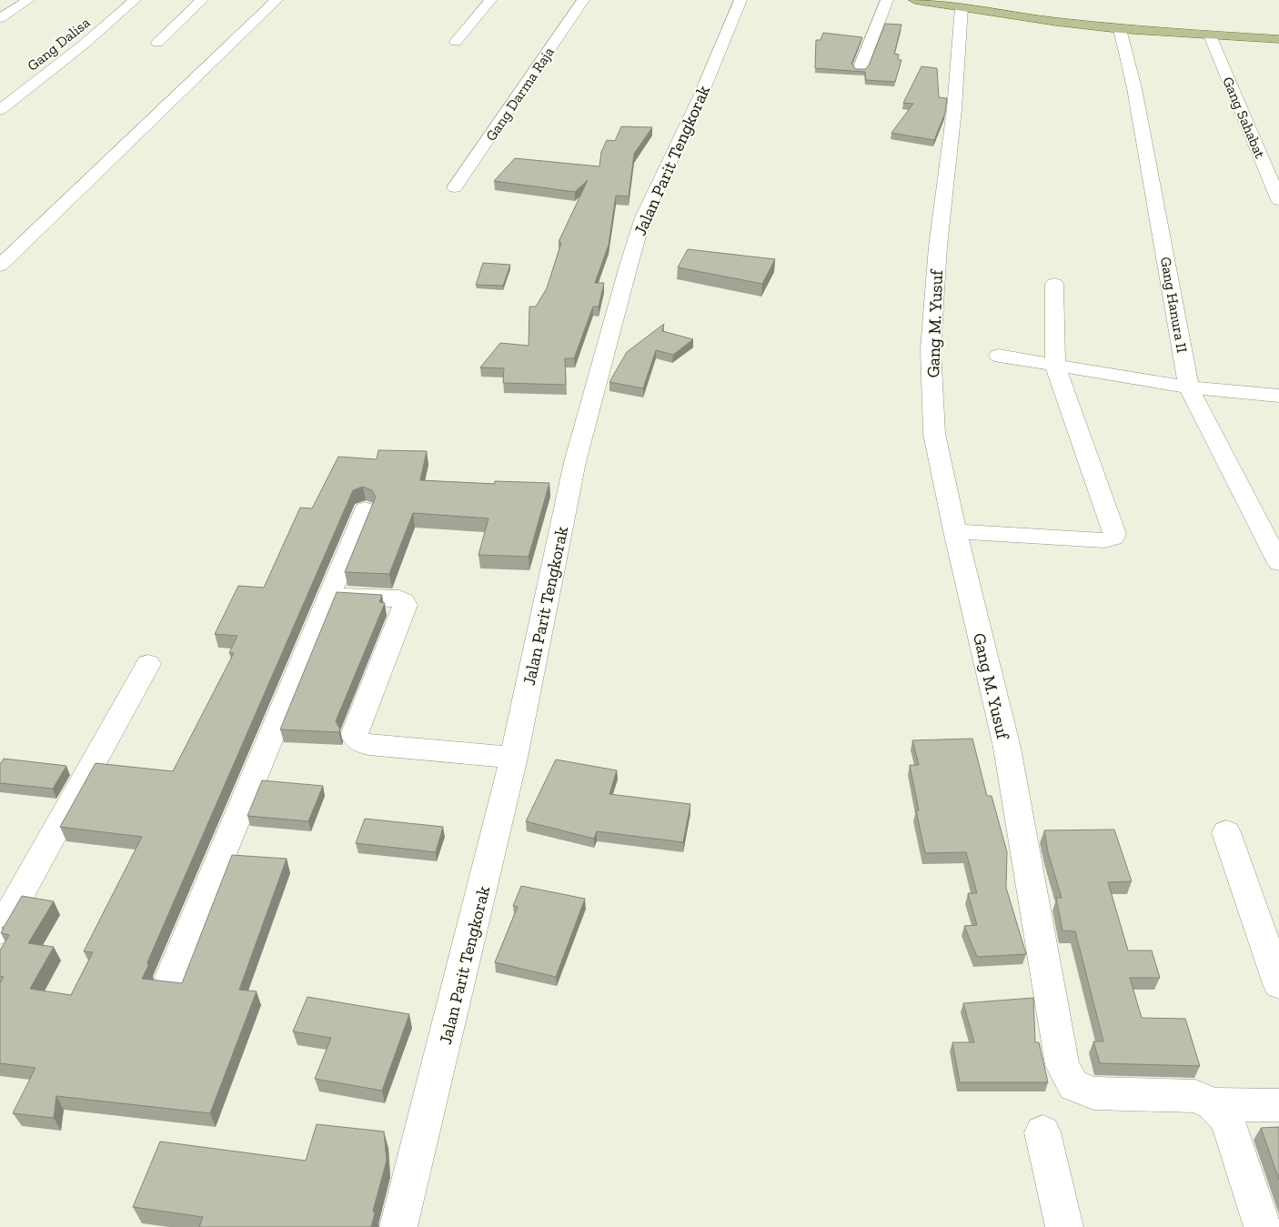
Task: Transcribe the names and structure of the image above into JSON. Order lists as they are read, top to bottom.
{
  "streets": {
    "street": [
      "Gang Dalisa",
      "Gang Darma Raja",
      "Gang Sahabat",
      "Jalan Parit Tengkorak",
      "Gang Hanura II",
      "Gang M. Yusuf"
    ]
  }
}
